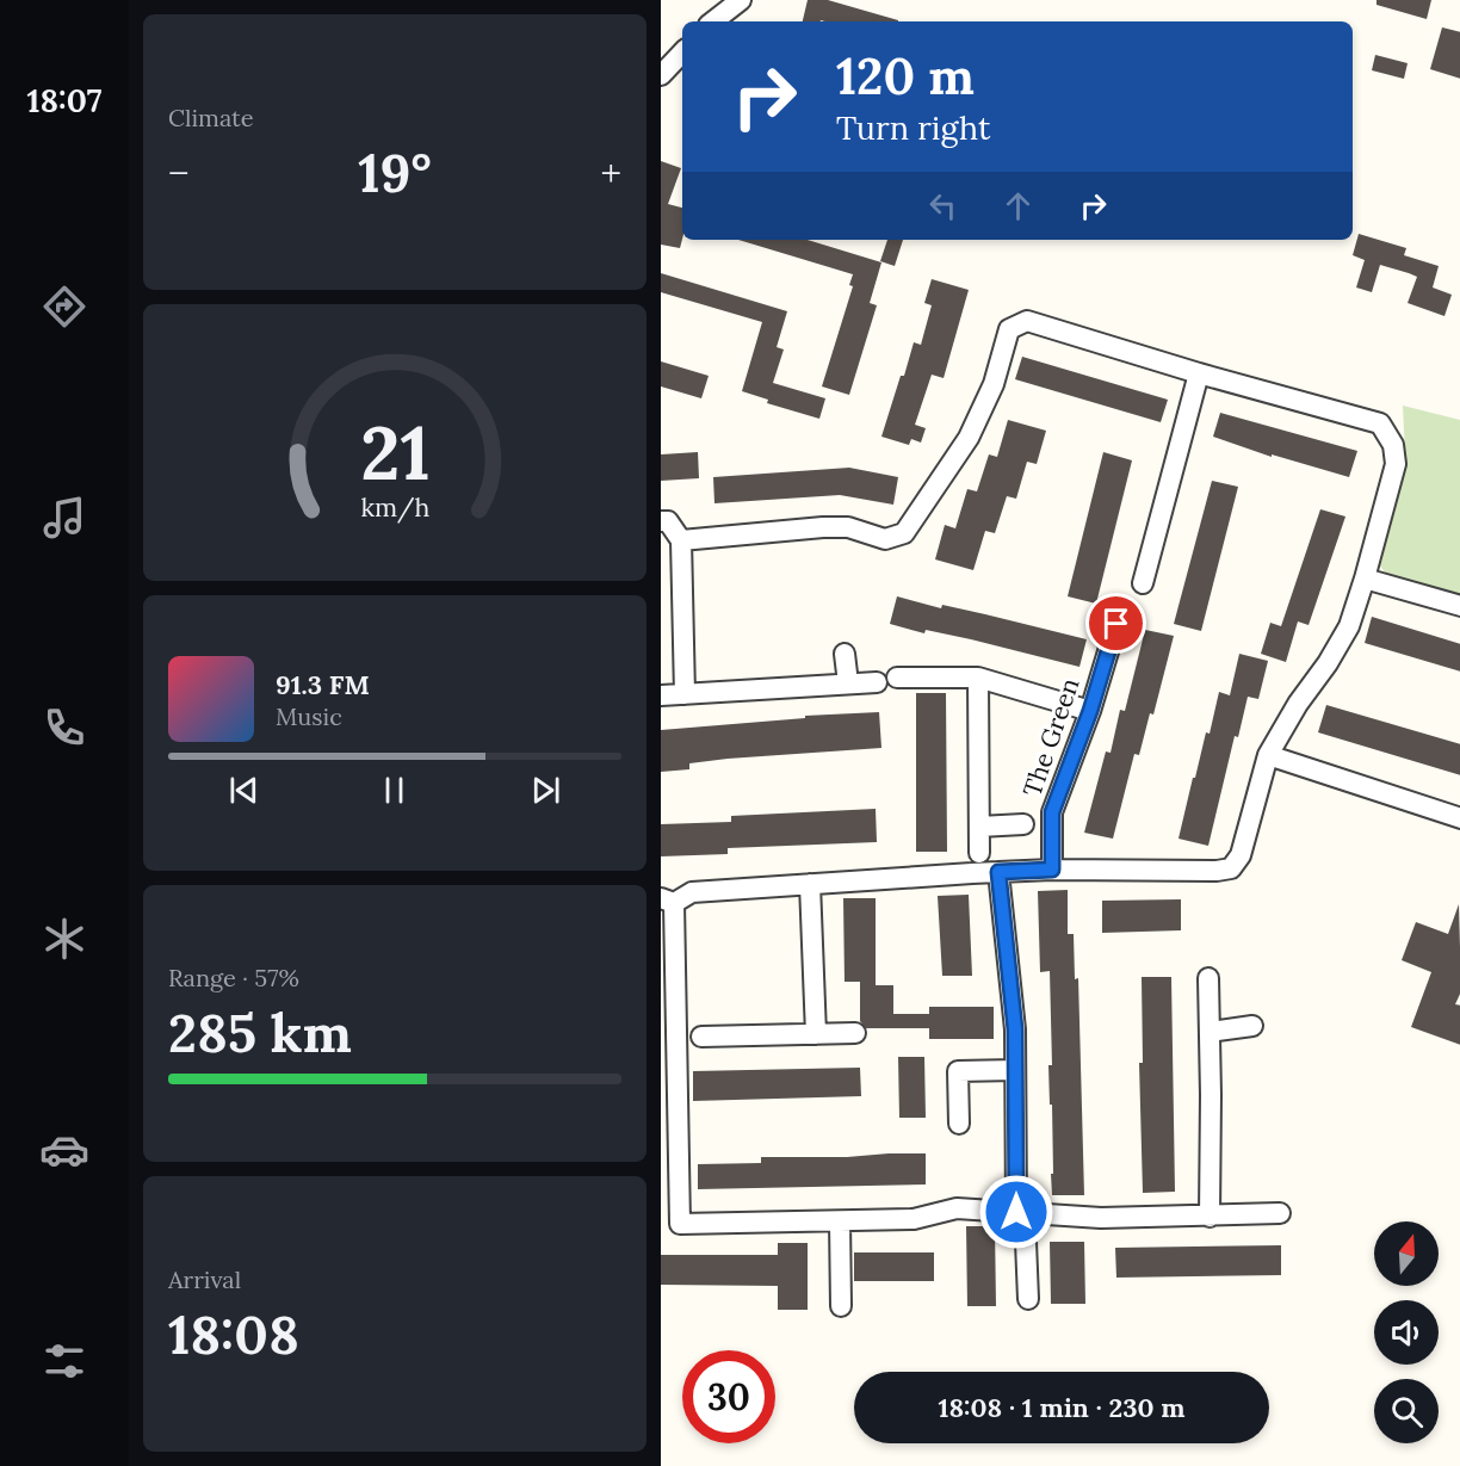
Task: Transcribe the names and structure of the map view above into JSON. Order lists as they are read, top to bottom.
{
  "streets": {
    "street": ["The Green"]
  },
  "north": "top",
  "page": {
    "tabs": "18:07",
    "tile": [
      "Climate",
      ["Range · 57%", "285 km"],
      ["Arrival", "18:08"]
    ],
    "turn": ["120 m", "Turn right"],
    "heat": ["−", "19°", "+"],
    "song": ["91.3 FM", "Music"],
    "limit": "30",
    "trip": "18:08 · 1 min · 230 m",
    "gauge": ["21", "km/h"]
  }
}
